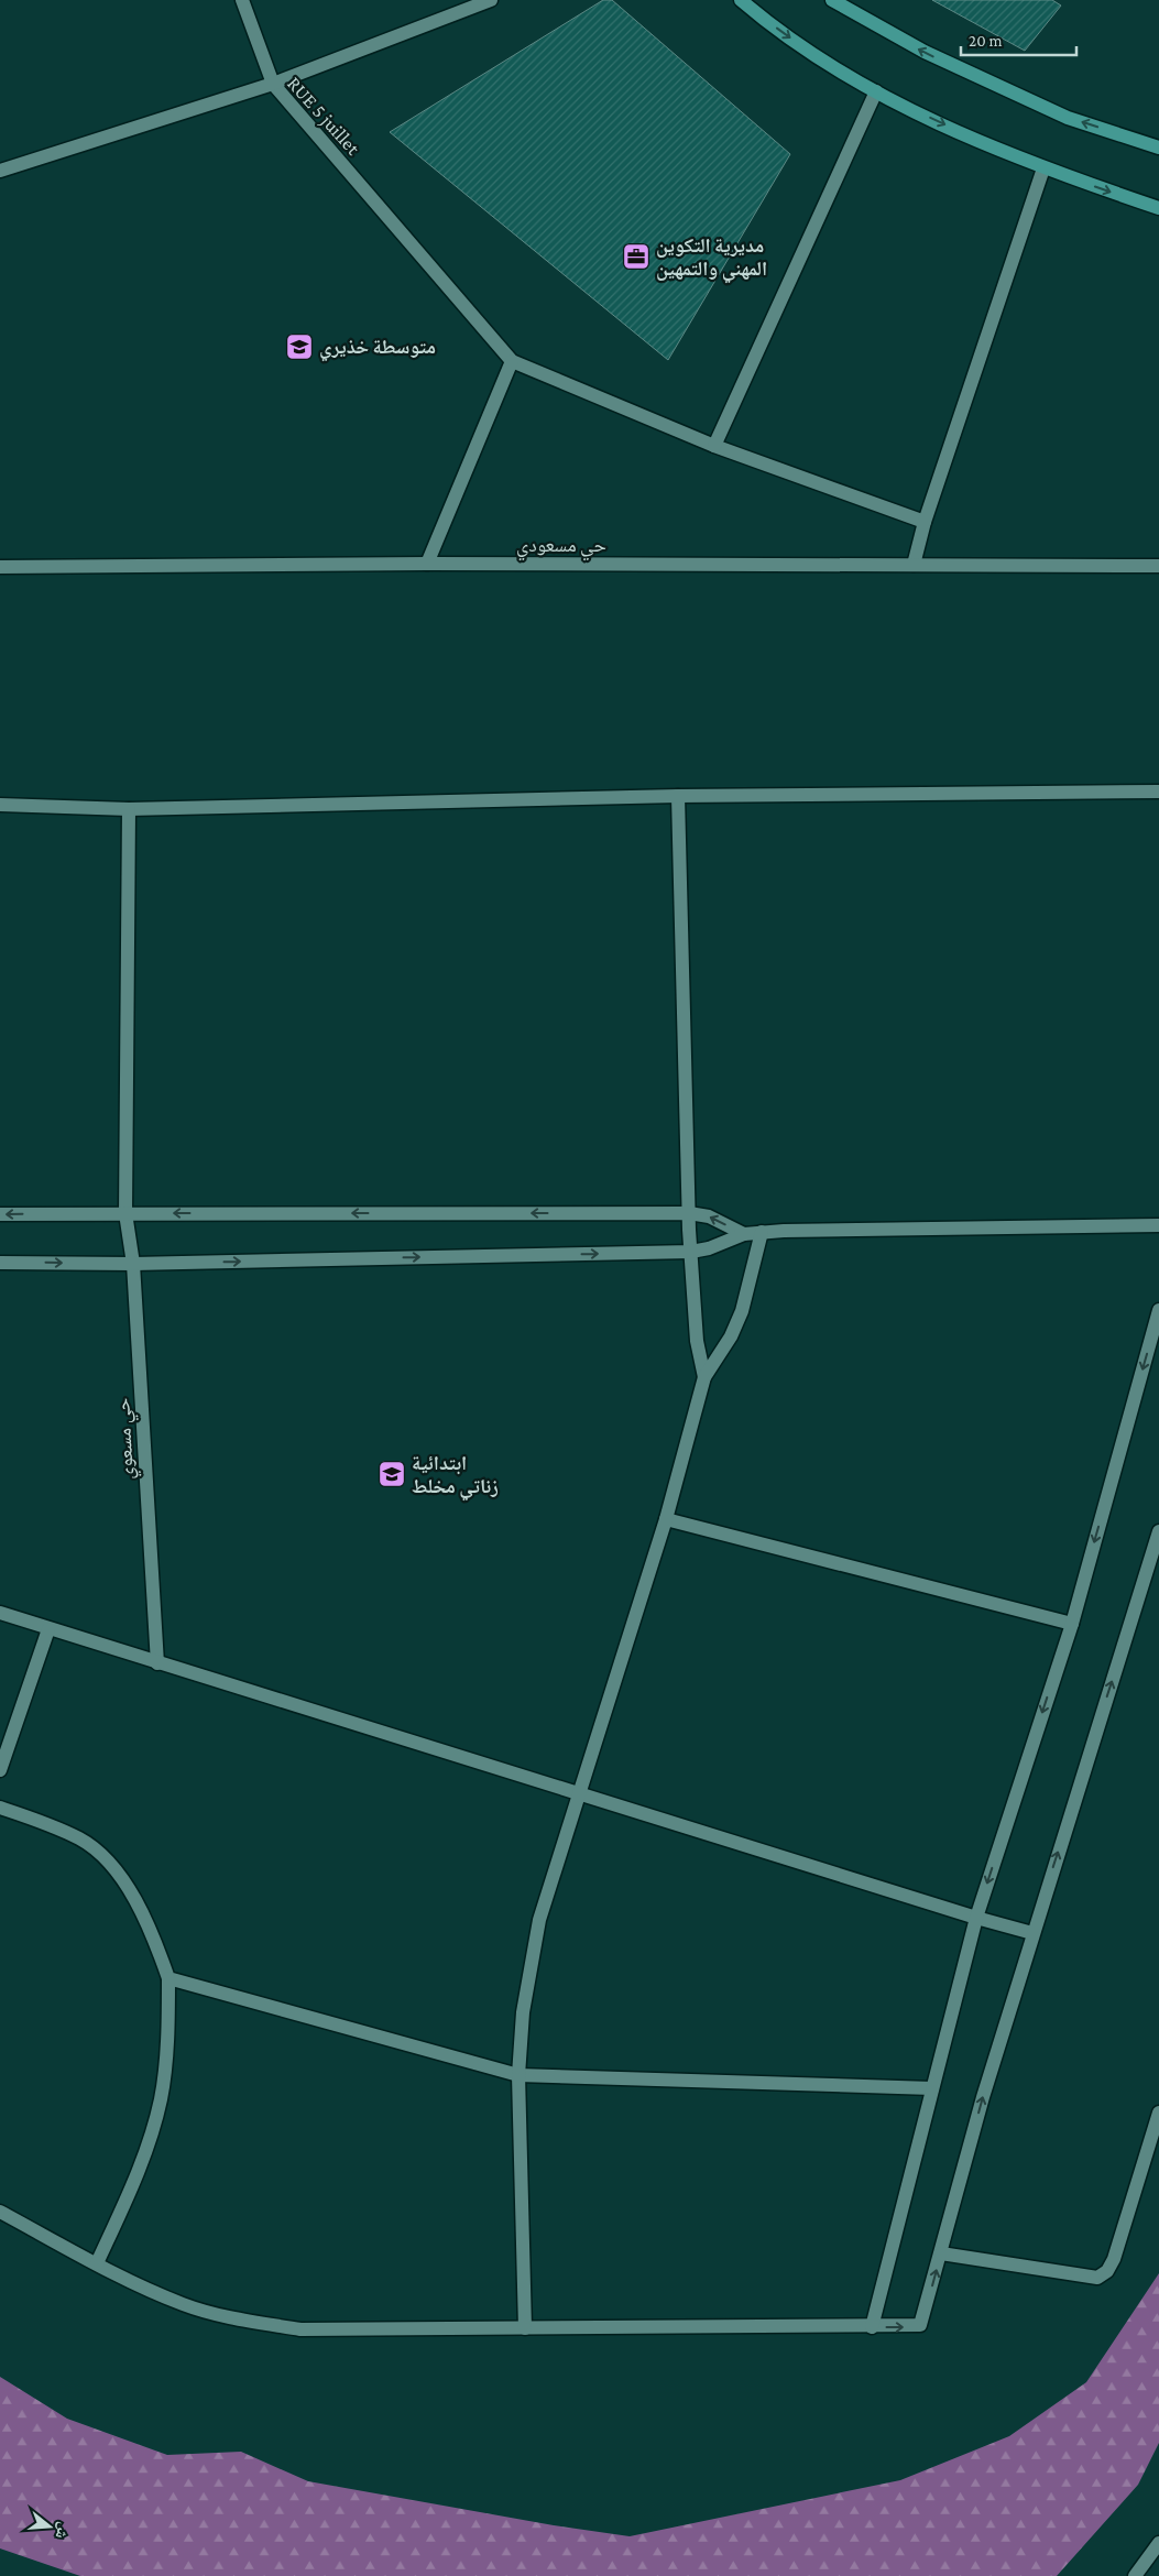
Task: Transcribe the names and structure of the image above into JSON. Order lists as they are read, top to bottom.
{
  "streets": {
    "street": ["RUE 5 juillet", "حي مسعودي", "حي مسعوي"]
  },
  "places": {
    "office": ["مديرية التكوين المهني والتمهين"],
    "school or university": ["متوسطة خذيري", "ابتدائية زناتي مخلط"]
  },
  "scale_bar": "20 m",
  "north": "right"
}
